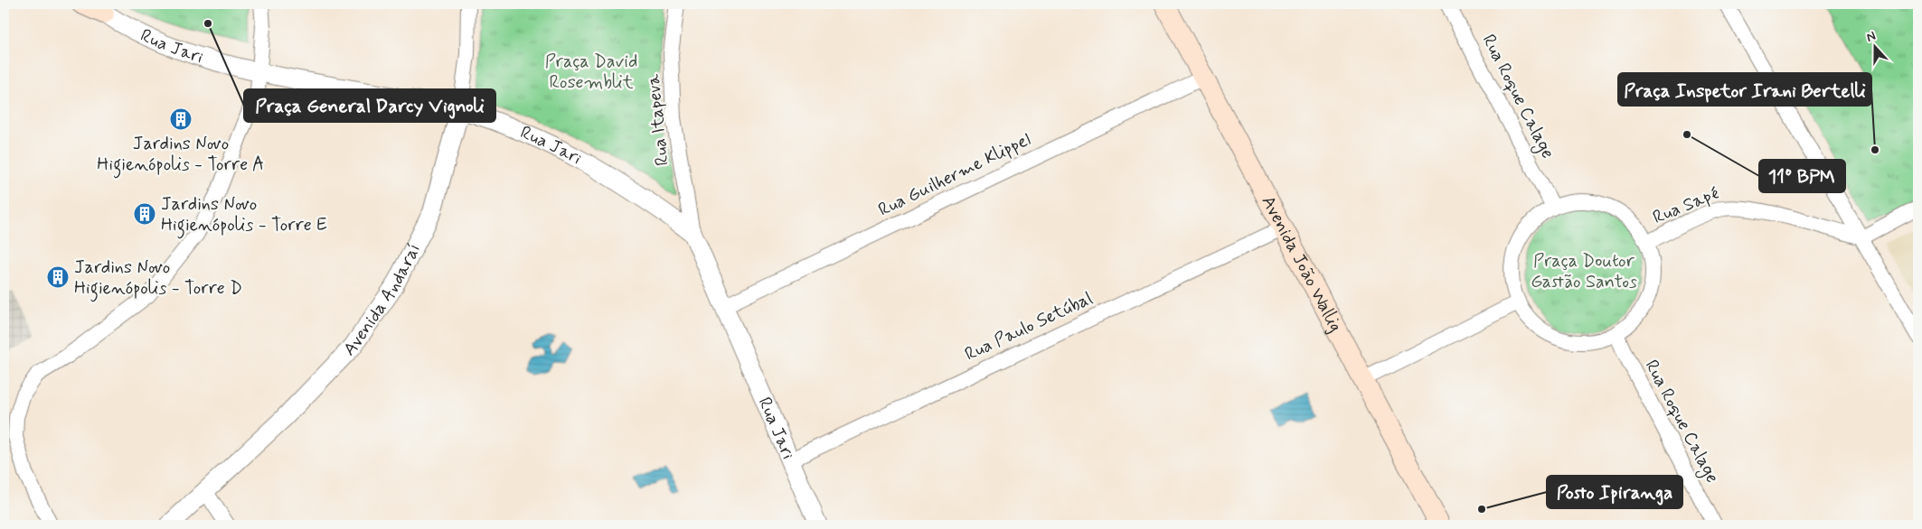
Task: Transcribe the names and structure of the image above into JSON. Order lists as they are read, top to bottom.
{
  "streets": {
    "main road": ["Avenida João Wallig"],
    "street": [
      "Rua Jari",
      "Rua Roque Calage",
      "Rua Itapeva",
      "Rua Guilherme Klippel",
      "Rua Sapé",
      "Avenida Andaraí",
      "Rua Paulo Setúbal"
    ]
  },
  "crossings": [
    ["Rua Jari", "Rua Itapeva"],
    ["Rua Jari", "Rua Guilherme Klippel"],
    ["Rua Jari", "Avenida Andaraí"],
    ["Rua Jari", "Rua Paulo Setúbal"],
    ["Rua Roque Calage", "Rua Sapé"],
    ["Rua Guilherme Klippel", "Avenida João Wallig"],
    ["Avenida João Wallig", "Rua Paulo Setúbal"]
  ],
  "parks": ["Praça David Rosemblit", "Praça Doutor Gastão Santos"],
  "places": {
    "other": [
      "Praça General Darcy Vignoli",
      "11º BPM",
      "Praça Inspetor Irani Bertelli",
      "Posto Ipiranga"
    ],
    "building": ["Jardins Novo Higienópolis - Torre A", "Jardins Novo Higienópolis - Torre E", "Jardins Novo Higienópolis - Torre D"]
  },
  "north": "top"
}
